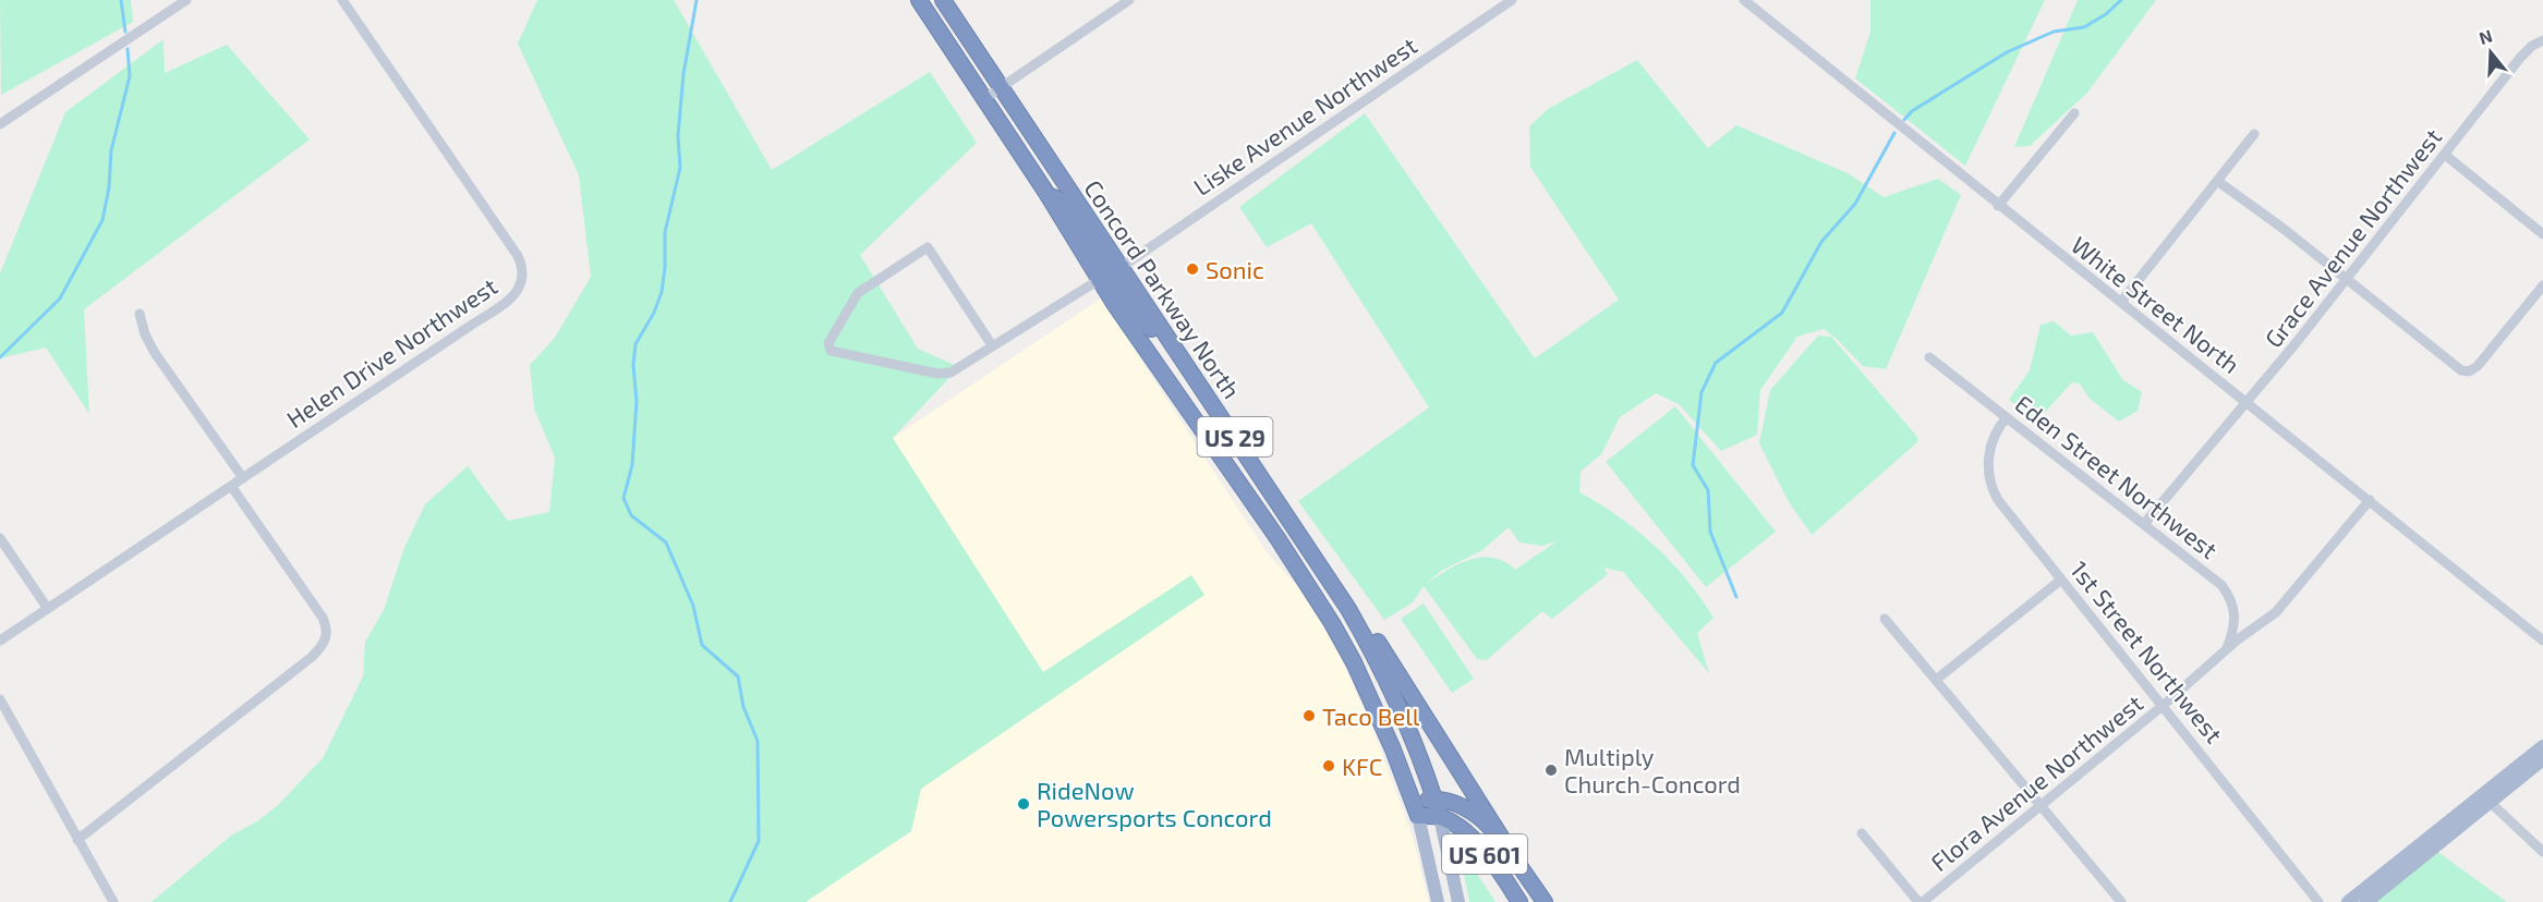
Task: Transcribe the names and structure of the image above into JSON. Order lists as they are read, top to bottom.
{
  "streets": {
    "highway": ["Concord Parkway North", "US 29", "US 601"],
    "street": [
      "Liske Avenue Northwest",
      "Grace Avenue Northwest",
      "White Street North",
      "Helen Drive Northwest",
      "Eden Street Northwest",
      "1st Street Northwest",
      "Flora Avenue Northwest"
    ]
  },
  "crossings": [
    ["Liske Avenue Northwest", "Concord Parkway North"],
    ["Grace Avenue Northwest", "White Street North"],
    ["Grace Avenue Northwest", "Eden Street Northwest"],
    ["Concord Parkway North", "US 29"],
    ["Concord Parkway North", "US 601"],
    ["White Street North", "Flora Avenue Northwest"],
    ["US 29", "US 601"],
    ["Eden Street Northwest", "1st Street Northwest"],
    ["Eden Street Northwest", "Flora Avenue Northwest"],
    ["1st Street Northwest", "Flora Avenue Northwest"]
  ],
  "places": [
    "Sonic",
    "Taco Bell",
    "KFC",
    "Multiply Church-Concord",
    "RideNow Powersports Concord"
  ],
  "north": "top"
}
